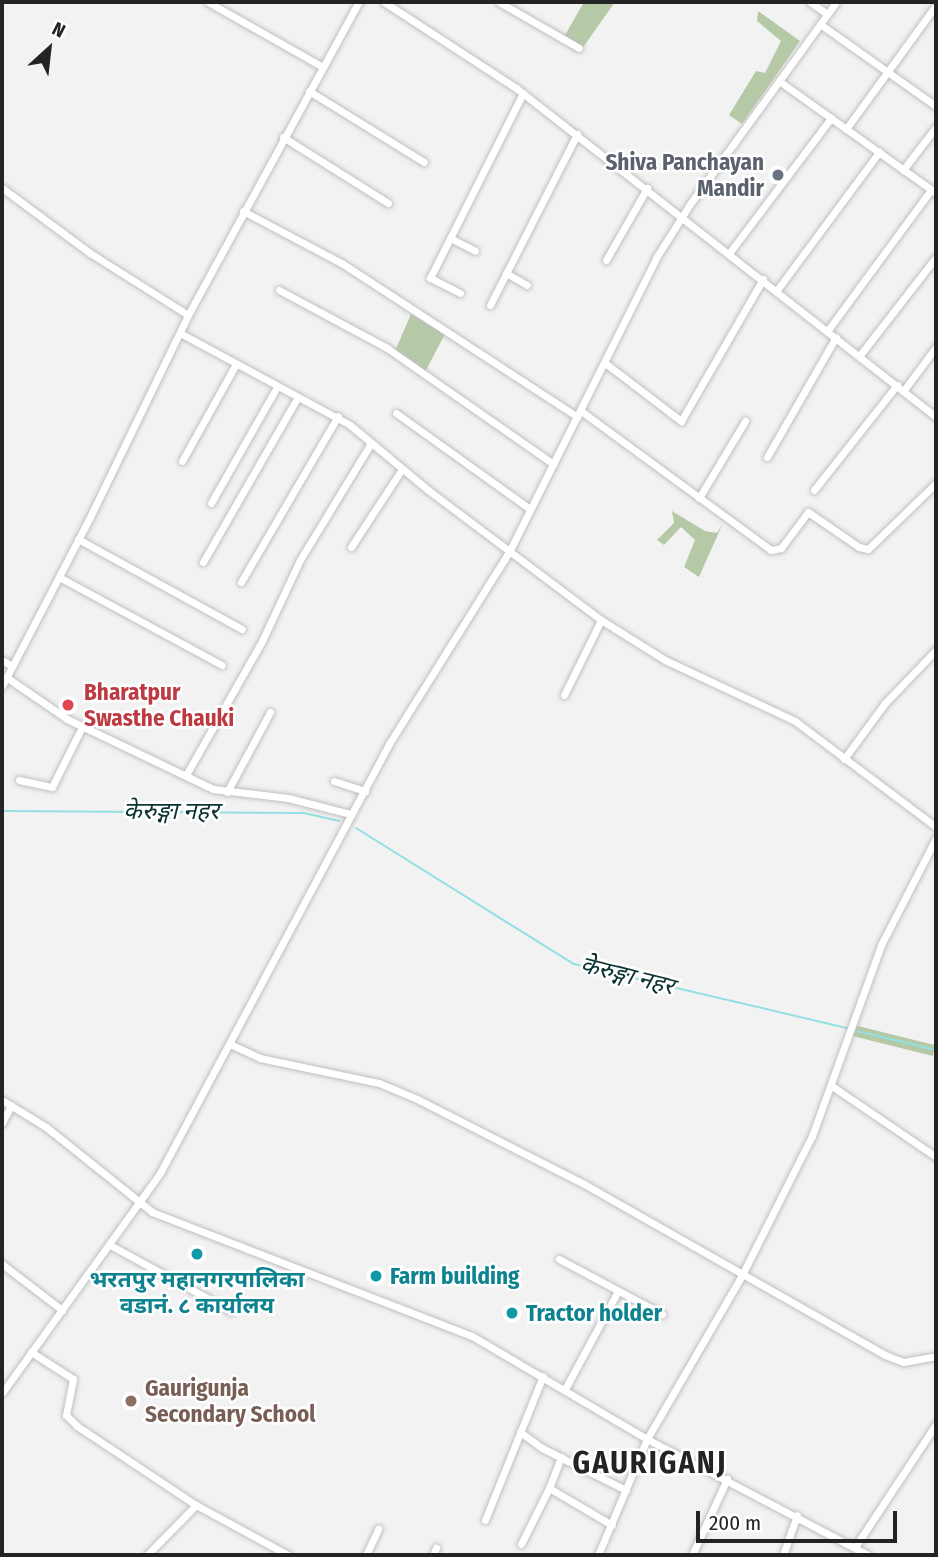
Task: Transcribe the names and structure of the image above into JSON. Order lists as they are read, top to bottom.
{
  "districts": ["GAURIGANJ"],
  "water": ["केरुङ्गा नहर", "केेरुङ्गा नहर"],
  "places": [
    "Shiva Panchayan Mandir",
    "Bharatpur Swasthe Chauki",
    "भरतपुर महानगरपालिका वडानं. ८ कार्यालय",
    "Farm building",
    "Tractor holder",
    "Gaurigunja Secondary School"
  ],
  "scale_bar": "200 m",
  "north": "top right"
}
